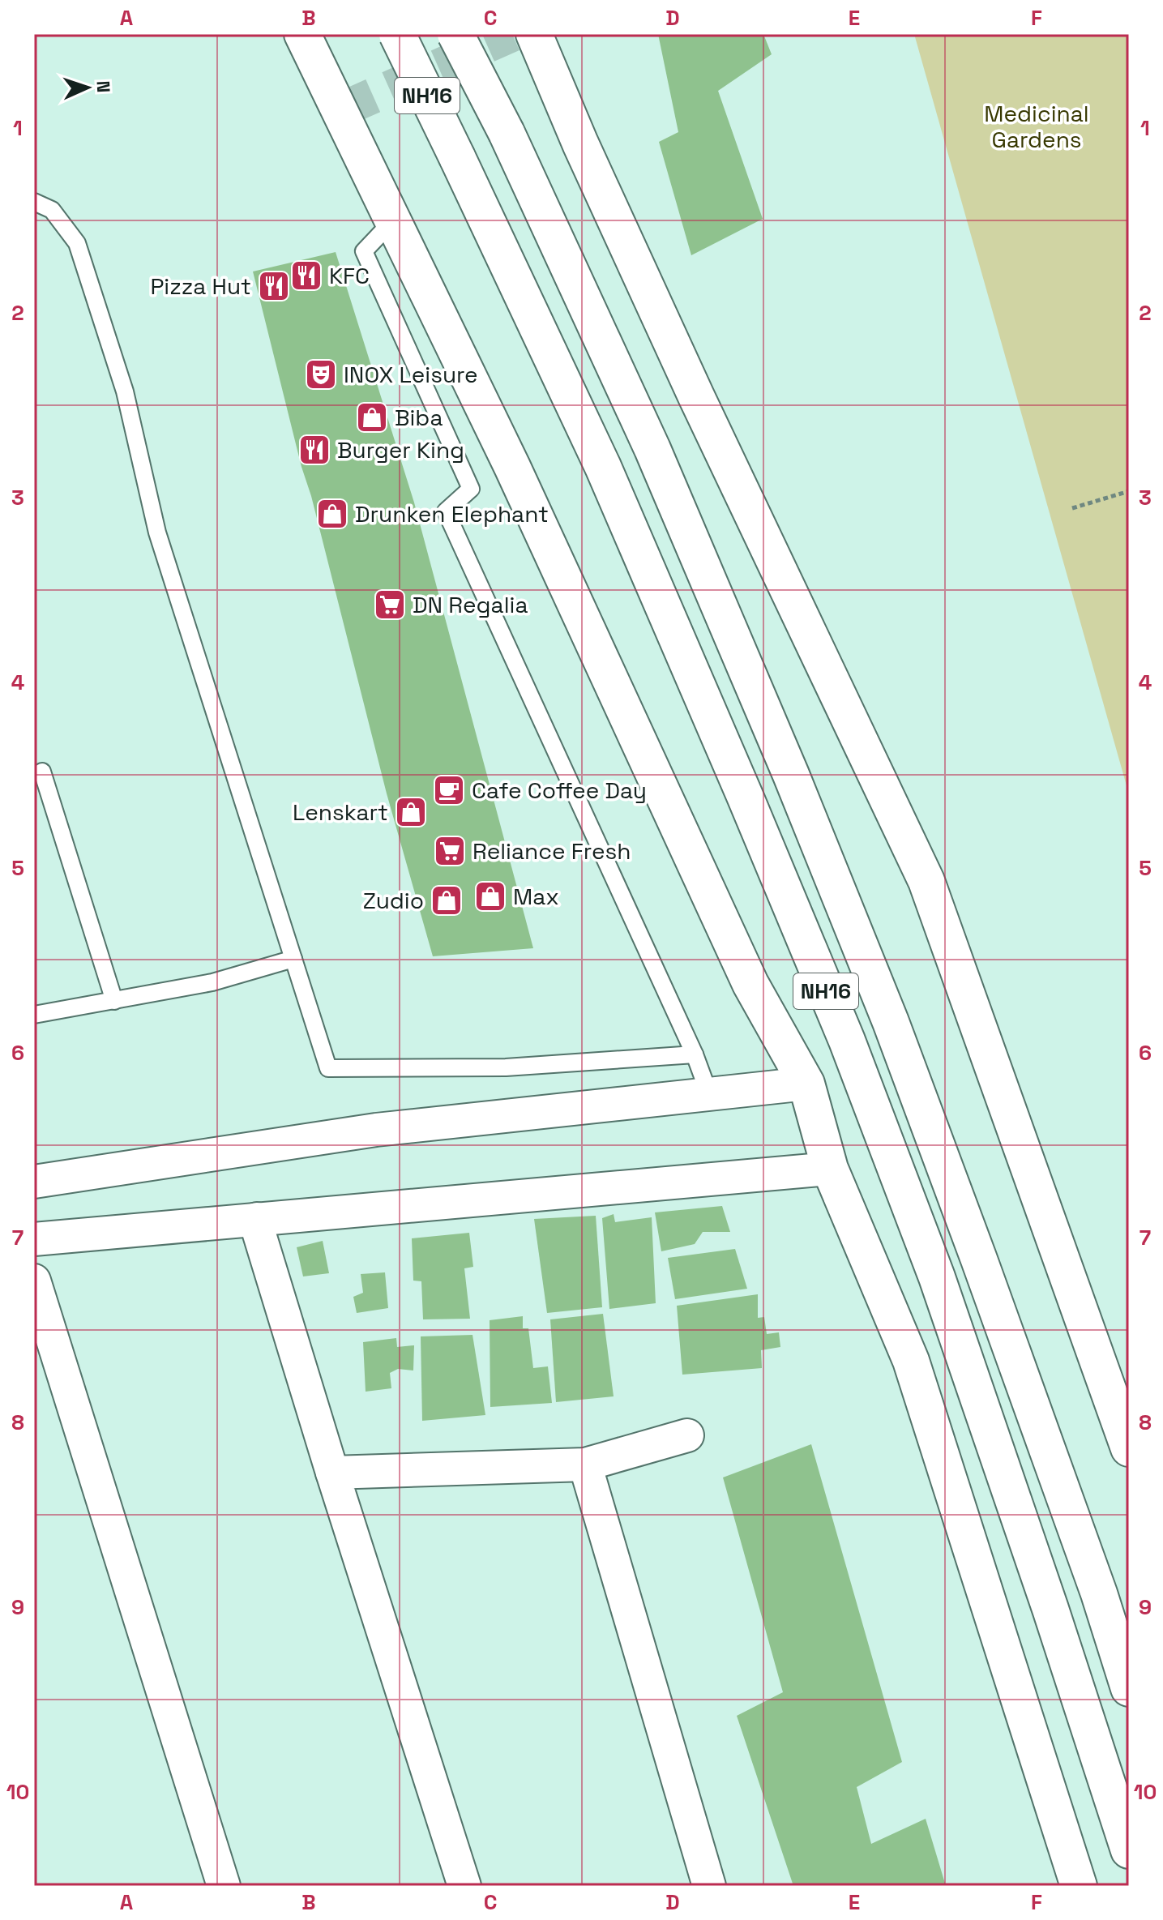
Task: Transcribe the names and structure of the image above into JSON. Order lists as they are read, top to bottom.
{
  "streets": {
    "main road": ["NH16"]
  },
  "parks": ["Medicinal Gardens"],
  "places": {
    "restaurant": ["KFC", "Pizza Hut", "Burger King"],
    "theatre": ["INOX Leisure"],
    "shop": [
      "Biba",
      "Drunken Elephant",
      "Lenskart",
      "Max",
      "Zudio"
    ],
    "supermarket": ["DN Regalia", "Reliance Fresh"],
    "cafe": ["Cafe Coffee Day"]
  },
  "north": "right",
  "grid": {
    "columns": [
      "A",
      "B",
      "C",
      "D",
      "E",
      "F"
    ],
    "rows": [
      "1",
      "2",
      "3",
      "4",
      "5",
      "6",
      "7",
      "8",
      "9",
      "10"
    ]
  }
}
